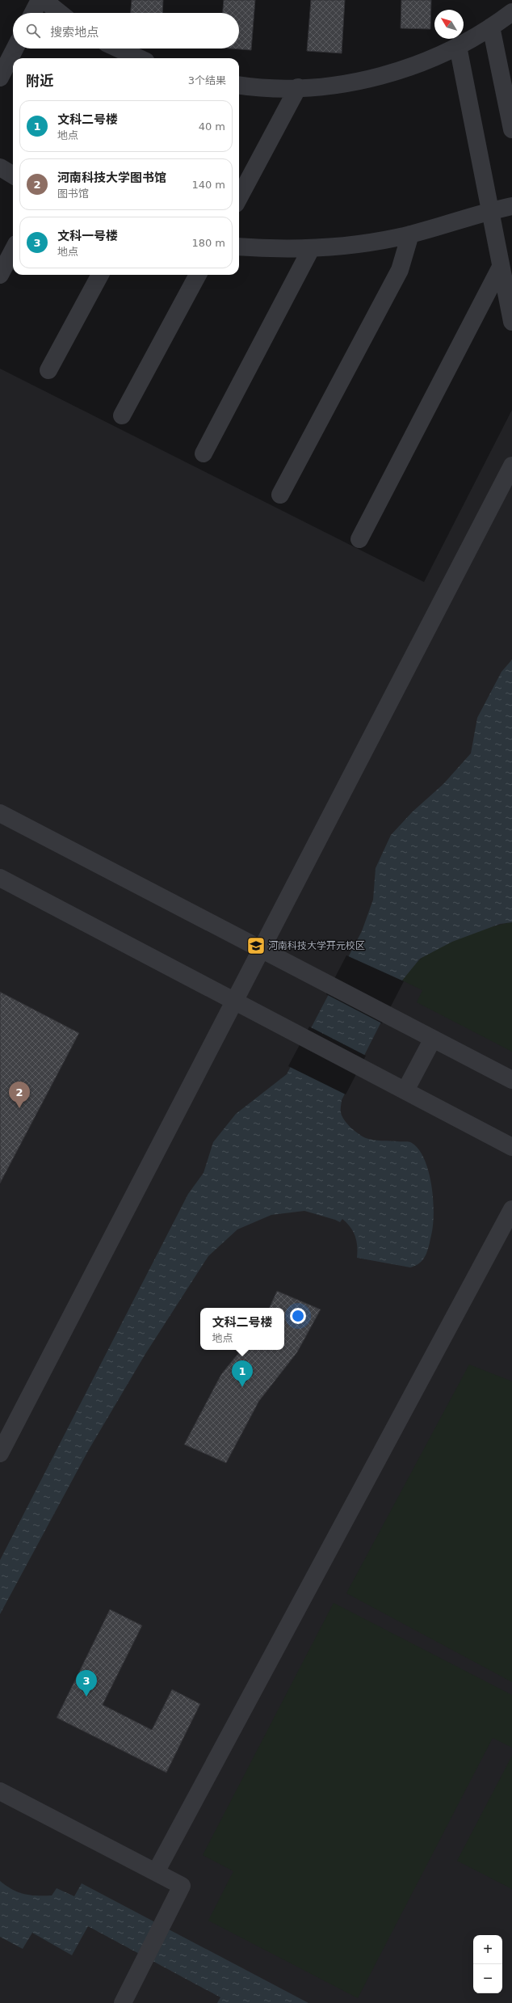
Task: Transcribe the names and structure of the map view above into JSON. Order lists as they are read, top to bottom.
{
  "places": {
    "school or university": ["河南科技大学开元校区"]
  },
  "north": "top left",
  "page": {
    "search": "搜索地点",
    "heading": ["附近", "3个结果"],
    "list": [
      {
        "mark": "1",
        "name": "文科二号楼",
        "note": "地点",
        "value": "40 m"
      },
      {
        "mark": "2",
        "name": "河南科技大学图书馆",
        "note": "图书馆",
        "value": "140 m"
      },
      {
        "mark": "3",
        "name": "文科一号楼",
        "note": "地点",
        "value": "180 m"
      }
    ],
    "pins": ["2", "1", "3"],
    "popup": ["文科二号楼", "地点"],
    "map_buttons": ["+", "−"]
  }
}
